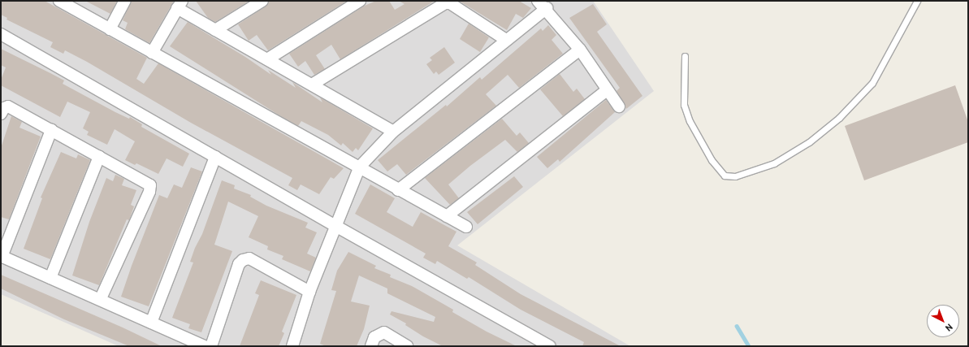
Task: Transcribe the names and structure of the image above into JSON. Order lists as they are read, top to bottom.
{
  "north": "bottom right"
}
